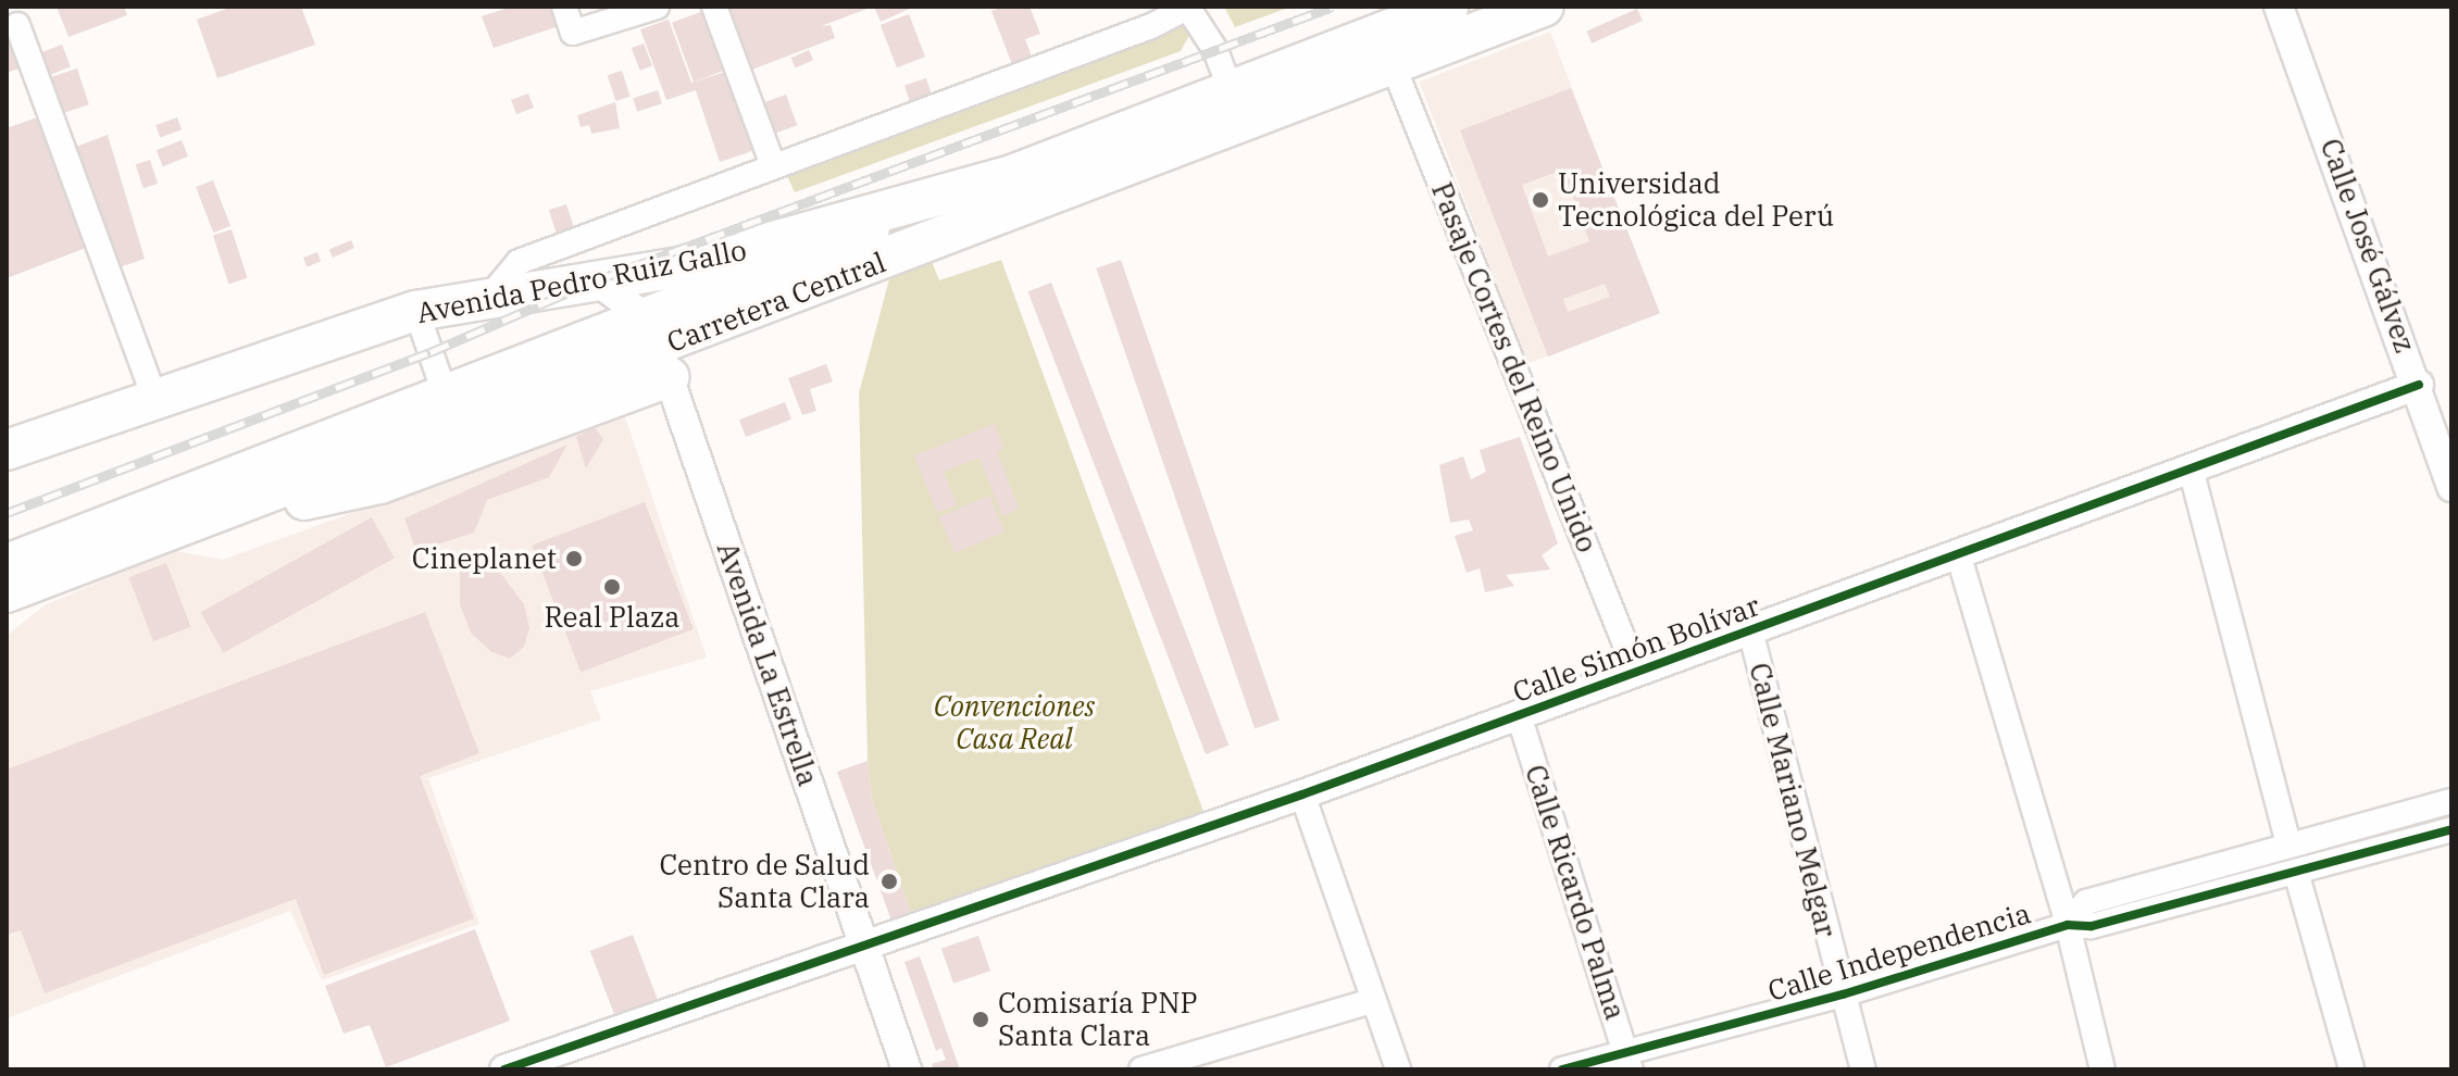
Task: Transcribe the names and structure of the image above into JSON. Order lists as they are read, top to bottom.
{
  "streets": {
    "highway": ["Avenida Pedro Ruiz Gallo", "Carretera Central"],
    "street": [
      "Calle José Gálvez",
      "Pasaje Cortes del Reino Unido",
      "Calle Simón Bolívar",
      "Avenida La Estrella",
      "Calle Mariano Melgar",
      "Calle Ricardo Palma",
      "Calle Independencia"
    ]
  },
  "crossings": [
    ["Calle José Gálvez", "Calle Simón Bolívar"],
    ["Avenida Pedro Ruiz Gallo", "Carretera Central"],
    ["Carretera Central", "Pasaje Cortes del Reino Unido"],
    ["Carretera Central", "Avenida La Estrella"],
    ["Pasaje Cortes del Reino Unido", "Calle Simón Bolívar"],
    ["Calle Simón Bolívar", "Avenida La Estrella"],
    ["Calle Simón Bolívar", "Calle Mariano Melgar"],
    ["Calle Simón Bolívar", "Calle Ricardo Palma"],
    ["Calle Mariano Melgar", "Calle Independencia"],
    ["Calle Ricardo Palma", "Calle Independencia"]
  ],
  "parks": ["Convenciones Casa Real"],
  "places": [
    "Universidad Tecnológica del Perú",
    "Cineplanet",
    "Real Plaza",
    "Centro de Salud Santa Clara",
    "Comisaría PNP Santa Clara"
  ]
}
